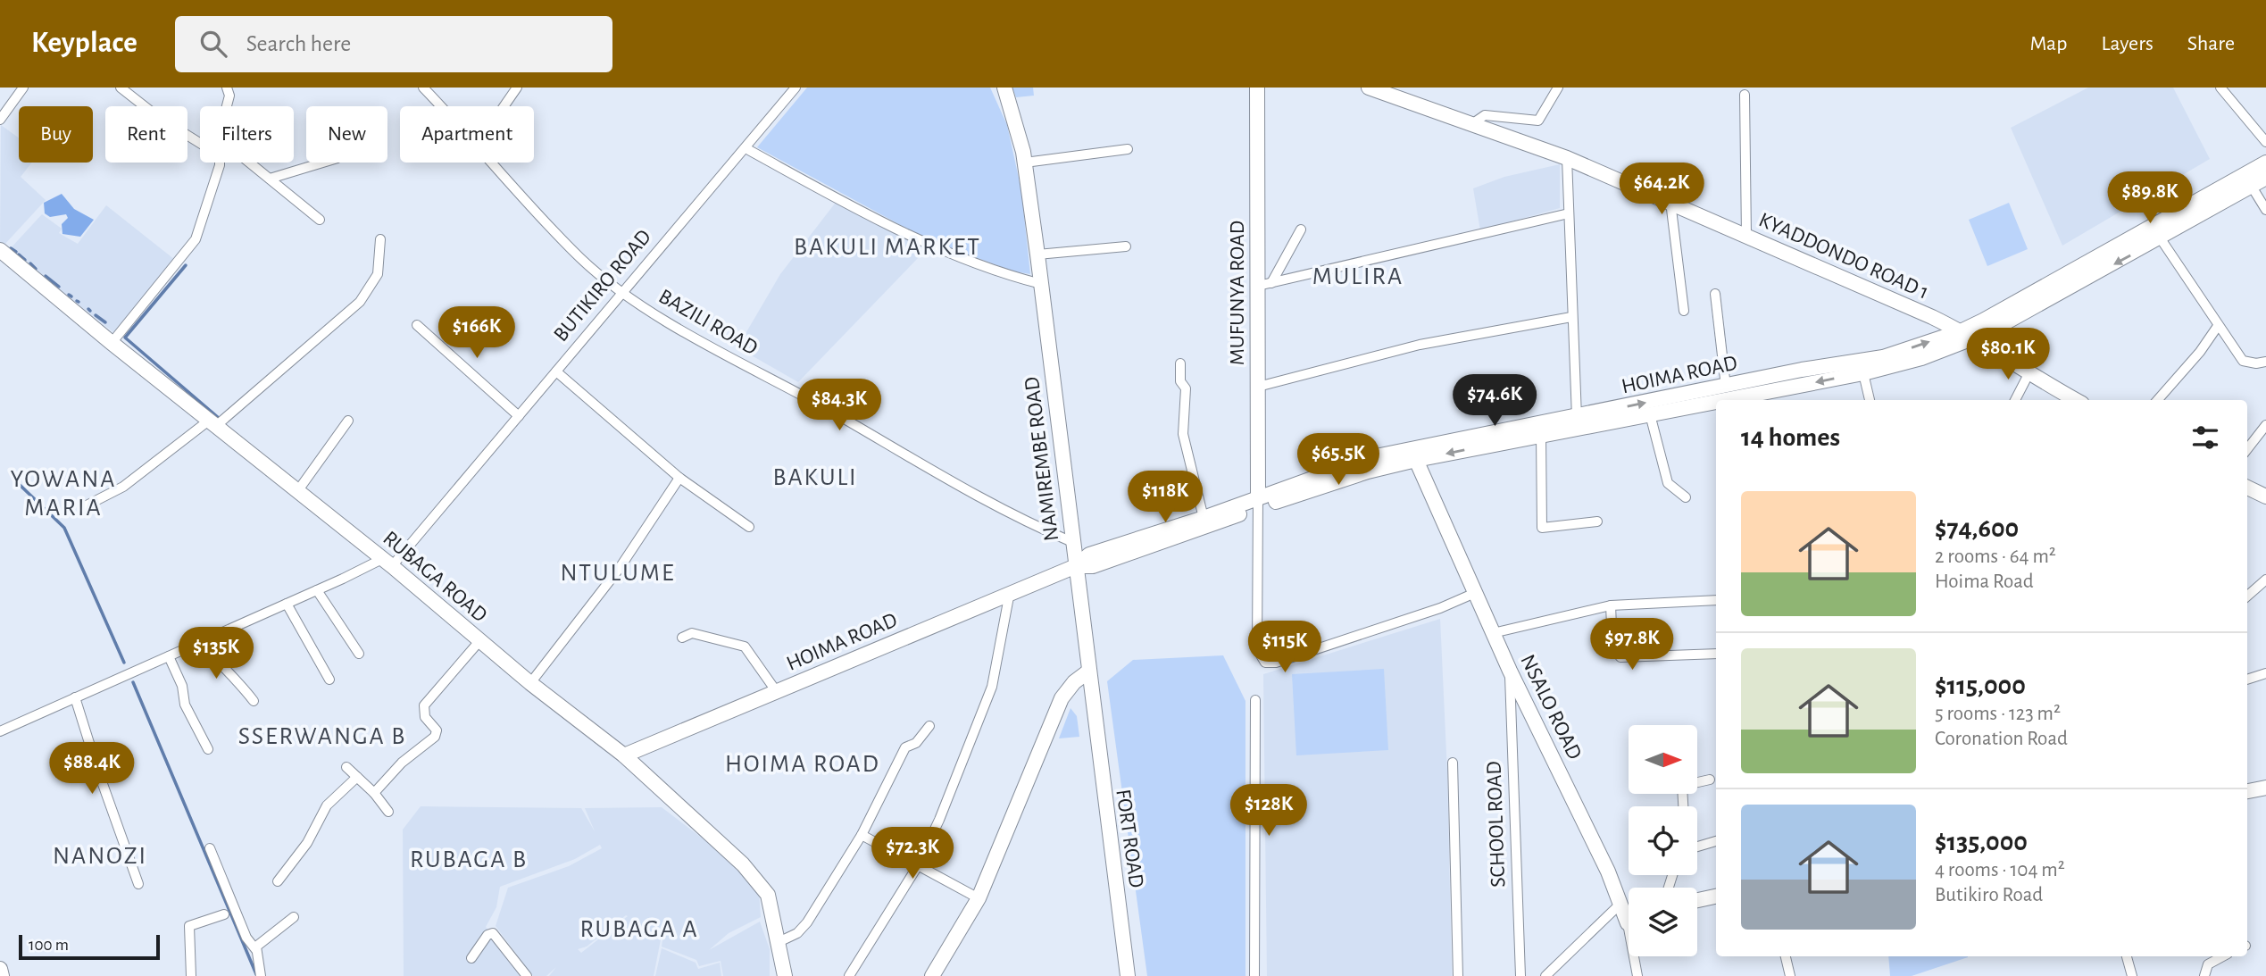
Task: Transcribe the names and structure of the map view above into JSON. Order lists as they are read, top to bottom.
{
  "streets": {
    "main road": [
      "KYADDONDO ROAD 1",
      "MUFUNYA ROAD",
      "HOIMA ROAD",
      "NAMIREMBE ROAD",
      "RUBAGA ROAD",
      "NSALO ROAD",
      "FORT ROAD"
    ],
    "street": ["BUTIKIRO ROAD", "BAZILI ROAD", "SCHOOL ROAD"]
  },
  "crossings": [
    ["KYADDONDO ROAD 1", "HOIMA ROAD"],
    ["BUTIKIRO ROAD", "BAZILI ROAD"],
    ["BUTIKIRO ROAD", "RUBAGA ROAD"],
    ["MUFUNYA ROAD", "HOIMA ROAD"],
    ["BAZILI ROAD", "NAMIREMBE ROAD"],
    ["HOIMA ROAD", "NAMIREMBE ROAD"],
    ["HOIMA ROAD", "RUBAGA ROAD"],
    ["HOIMA ROAD", "NSALO ROAD"],
    ["NAMIREMBE ROAD", "FORT ROAD"],
    ["NSALO ROAD", "SCHOOL ROAD"]
  ],
  "districts": [
    "BAKULI MARKET",
    "MULIRA",
    "BAKULI",
    "YOWANA MARIA",
    "NTULUME",
    "SSERWANGA B",
    "HOIMA ROAD",
    "NANOZI",
    "RUBAGA B",
    "RUBAGA A"
  ],
  "scale_bar": "100 m",
  "north": "right",
  "page": {
    "header": "Keyplace",
    "search": "Search here",
    "nav": ["Map", "Layers", "Share"],
    "chip": [
      "Buy",
      "Rent",
      "Filters",
      "New",
      "Apartment"
    ],
    "price": [
      "$64.2K",
      "$89.8K",
      "$166K",
      "$80.1K",
      "$74.6K",
      "$84.3K",
      "$65.5K",
      "$118K",
      "$97.8K",
      "$115K",
      "$135K",
      "$88.4K",
      "$128K",
      "$72.3K"
    ],
    "heading": "14 homes",
    "list": [
      {
        "name": "$74,600",
        "note": "2 rooms · 64 m² · Hoima Road"
      },
      {
        "name": "$115,000",
        "note": "5 rooms · 123 m² · Coronation Road"
      },
      {
        "name": "$135,000",
        "note": "4 rooms · 104 m² · Butikiro Road"
      }
    ],
    "scale": "100 m"
  }
}
